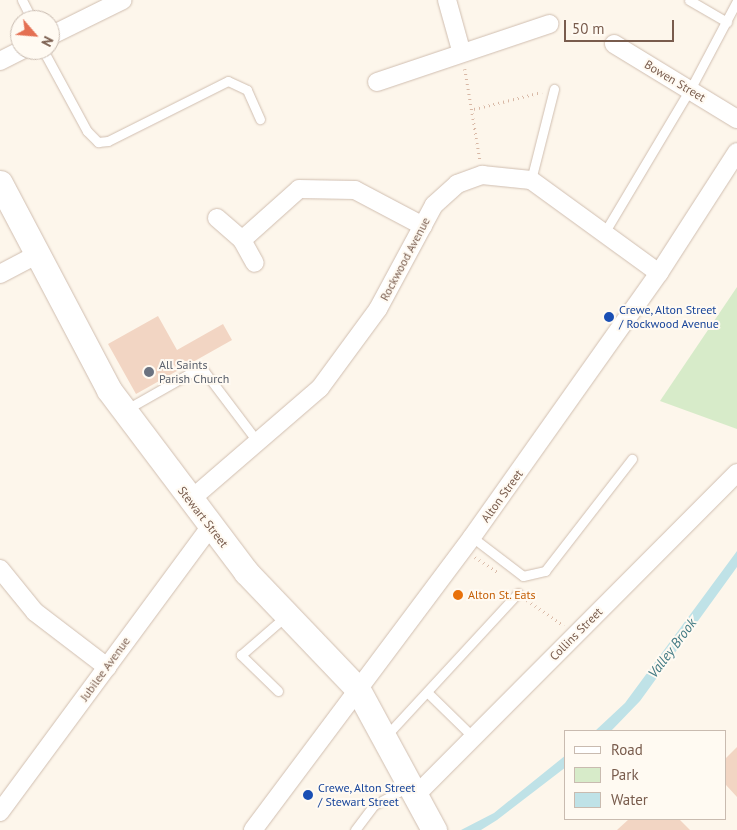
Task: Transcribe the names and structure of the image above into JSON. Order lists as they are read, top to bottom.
{
  "streets": {
    "street": [
      "Bowen Street",
      "Rockwood Avenue",
      "Alton Street",
      "Stewart Street",
      "Collins Street",
      "Jubilee Avenue"
    ]
  },
  "crossings": [
    ["Rockwood Avenue", "Stewart Street"],
    ["Alton Street", "Stewart Street"],
    ["Stewart Street", "Collins Street"],
    ["Stewart Street", "Jubilee Avenue"]
  ],
  "water": ["Valley Brook"],
  "places": [
    "Crewe, Alton Street / Rockwood Avenue",
    "All Saints Parish Church",
    "Alton St. Eats",
    "Crewe, Alton Street / Stewart Street"
  ],
  "legend": ["Road", "Park", "Water"],
  "scale_bar": "50 m",
  "north": "bottom right"
}
